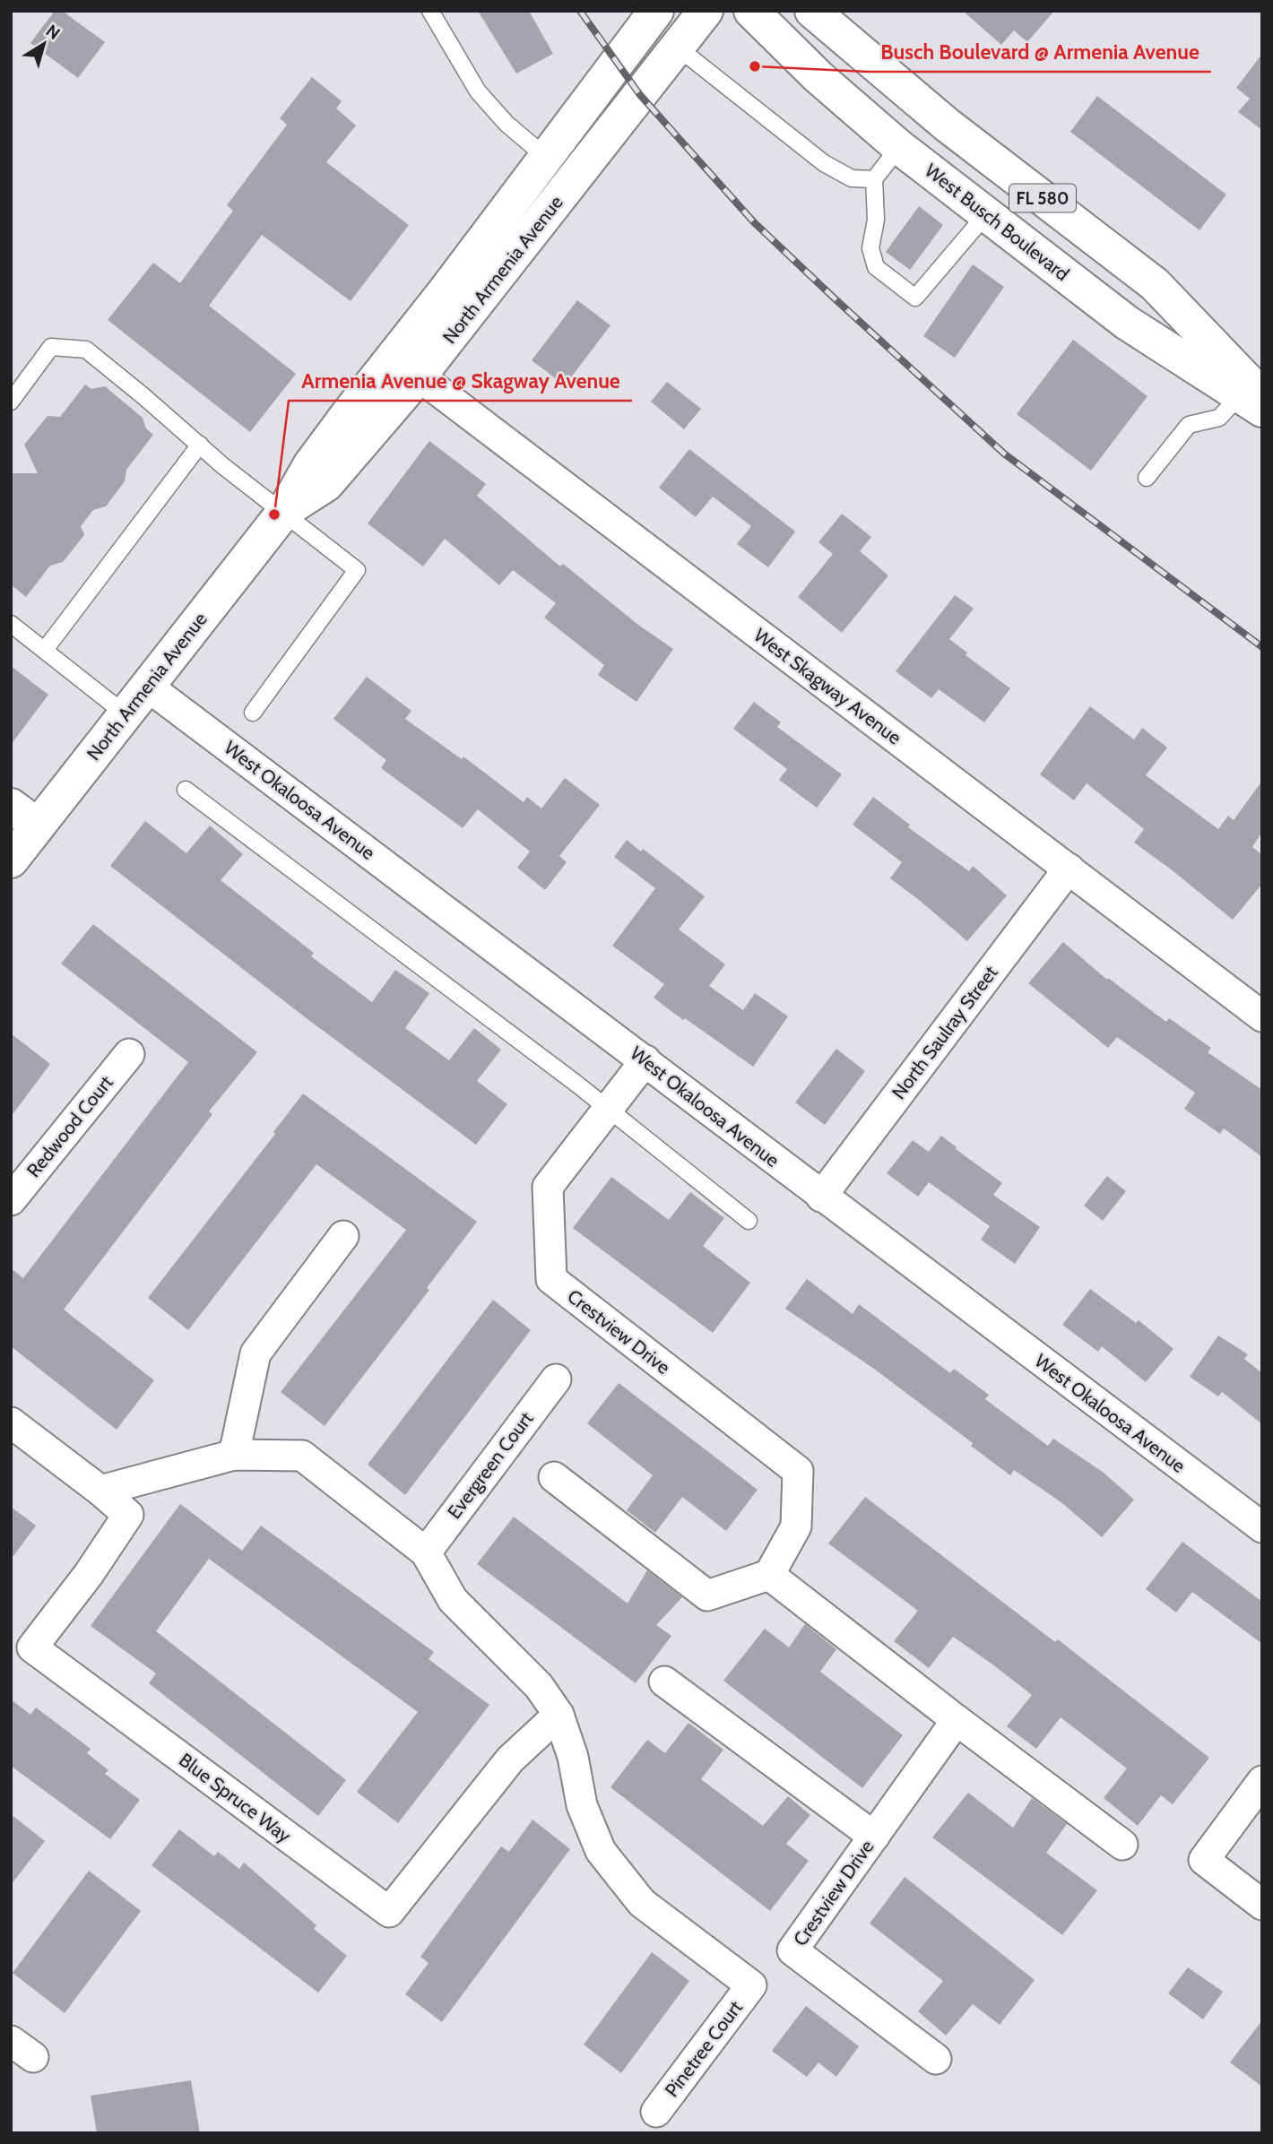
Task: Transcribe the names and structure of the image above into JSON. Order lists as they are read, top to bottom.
{
  "streets": {
    "main road": ["FL 580", "West Busch Boulevard", "North Armenia Avenue"],
    "street": [
      "West Skagway Avenue",
      "West Okaloosa Avenue",
      "North Saulray Street",
      "Redwood Court",
      "Crestview Drive",
      "Evergreen Court",
      "Blue Spruce Way",
      "Pinetree Court"
    ]
  },
  "crossings": [
    ["FL 580", "West Busch Boulevard"],
    ["North Armenia Avenue", "West Skagway Avenue"],
    ["North Armenia Avenue", "West Okaloosa Avenue"],
    ["West Skagway Avenue", "North Saulray Street"],
    ["West Okaloosa Avenue", "North Saulray Street"],
    ["West Okaloosa Avenue", "Crestview Drive"],
    ["Blue Spruce Way", "Pinetree Court"]
  ],
  "places": ["Busch Boulevard @ Armenia Avenue", "Armenia Avenue @ Skagway Avenue"],
  "north": "top right"
}
